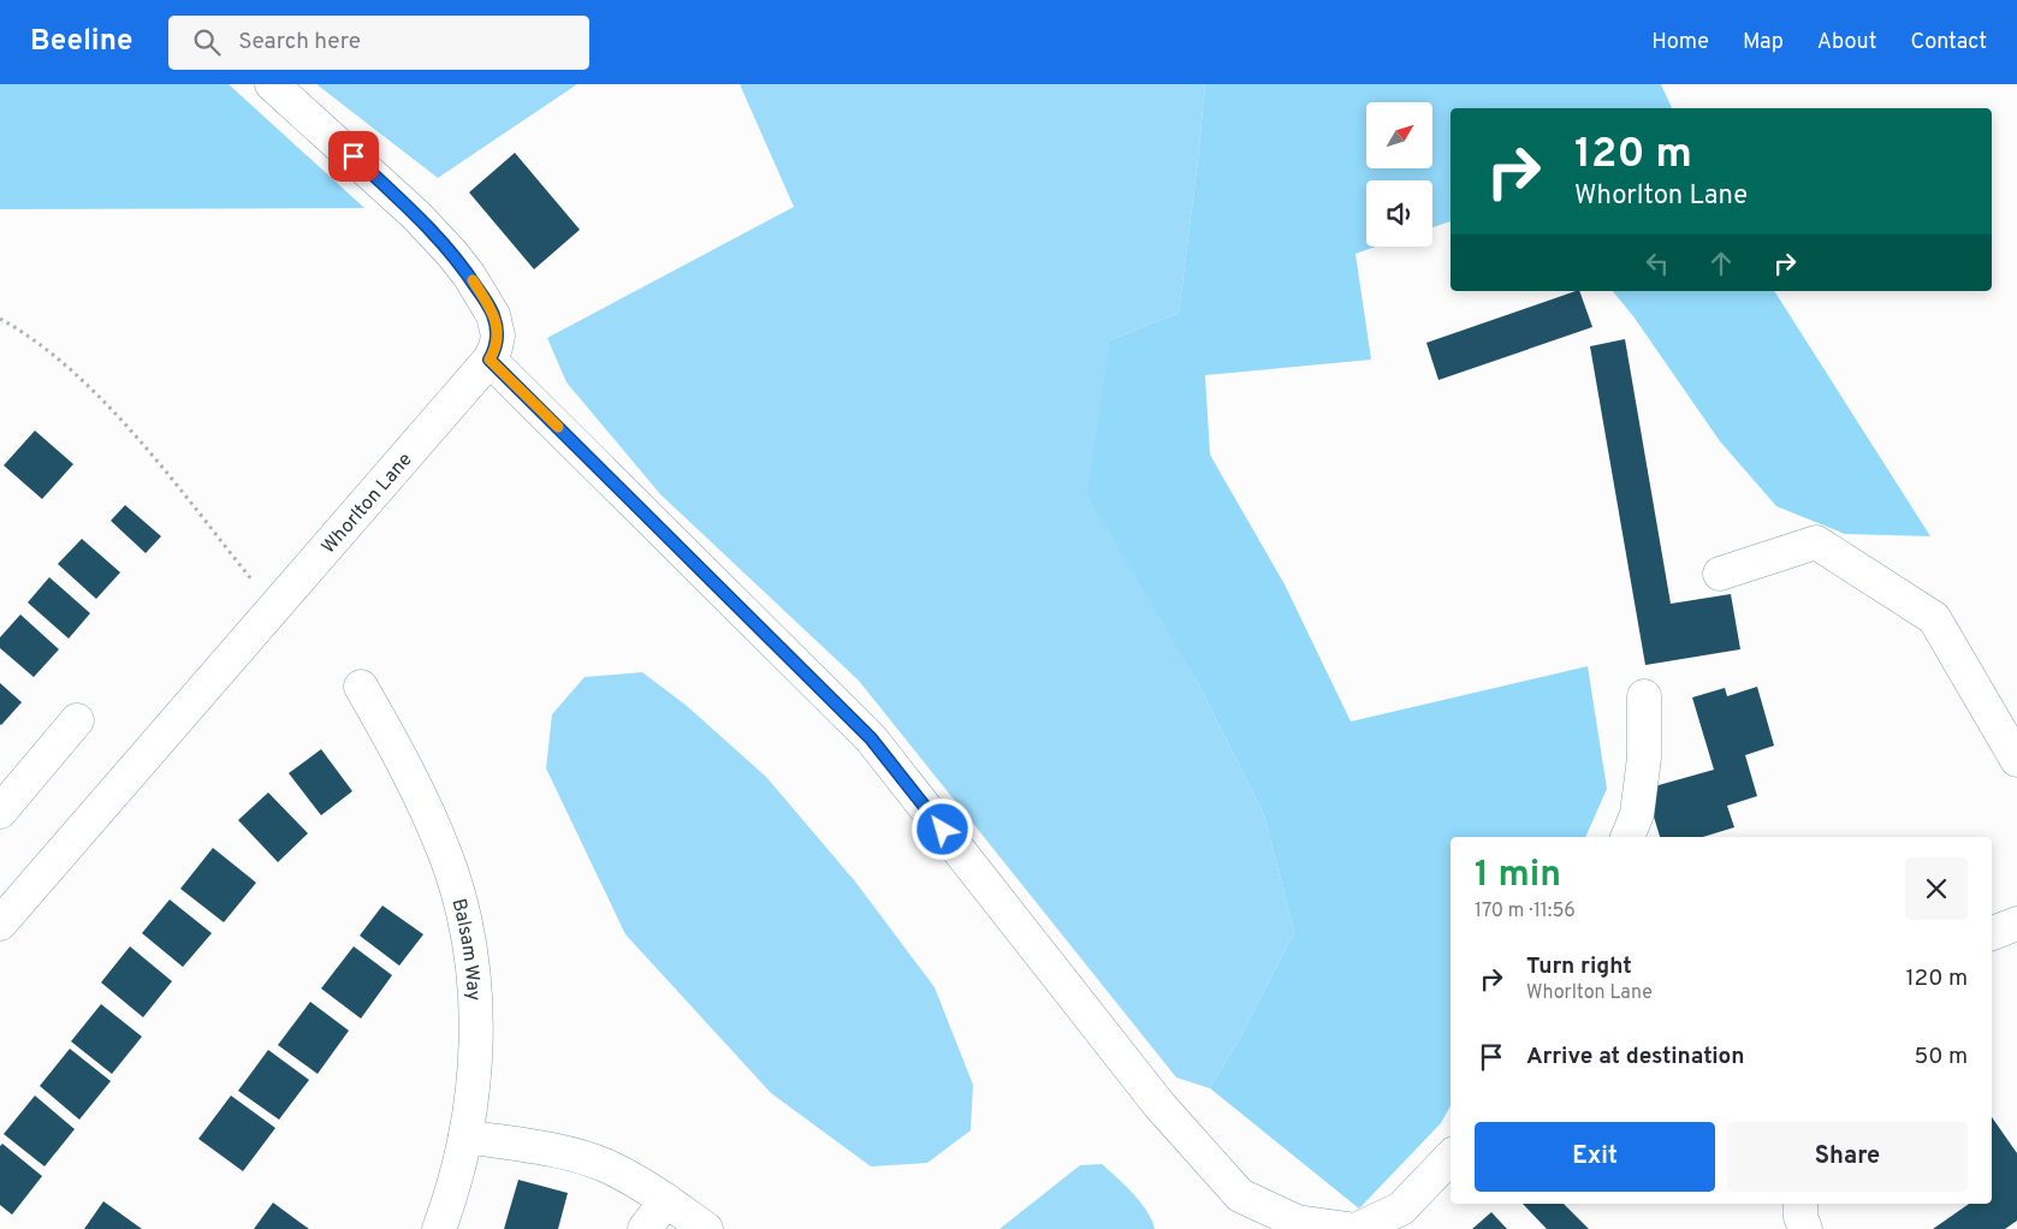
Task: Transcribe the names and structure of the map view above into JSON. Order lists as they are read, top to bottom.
{
  "streets": {
    "street": ["Whorlton Lane", "Balsam Way"]
  },
  "north": "top right",
  "page": {
    "header": "Beeline",
    "search": "Search here",
    "nav": [
      "Home",
      "Map",
      "About",
      "Contact"
    ],
    "turn": ["120 m", "Whorlton Lane"],
    "heading": ["1 min", "170 m · 11:56"],
    "list": [
      {
        "name": "Turn right",
        "note": "Whorlton Lane",
        "value": "120 m"
      },
      {
        "name": "Arrive at destination",
        "value": "50 m"
      }
    ],
    "buttons": ["Exit", "Share"]
  }
}
